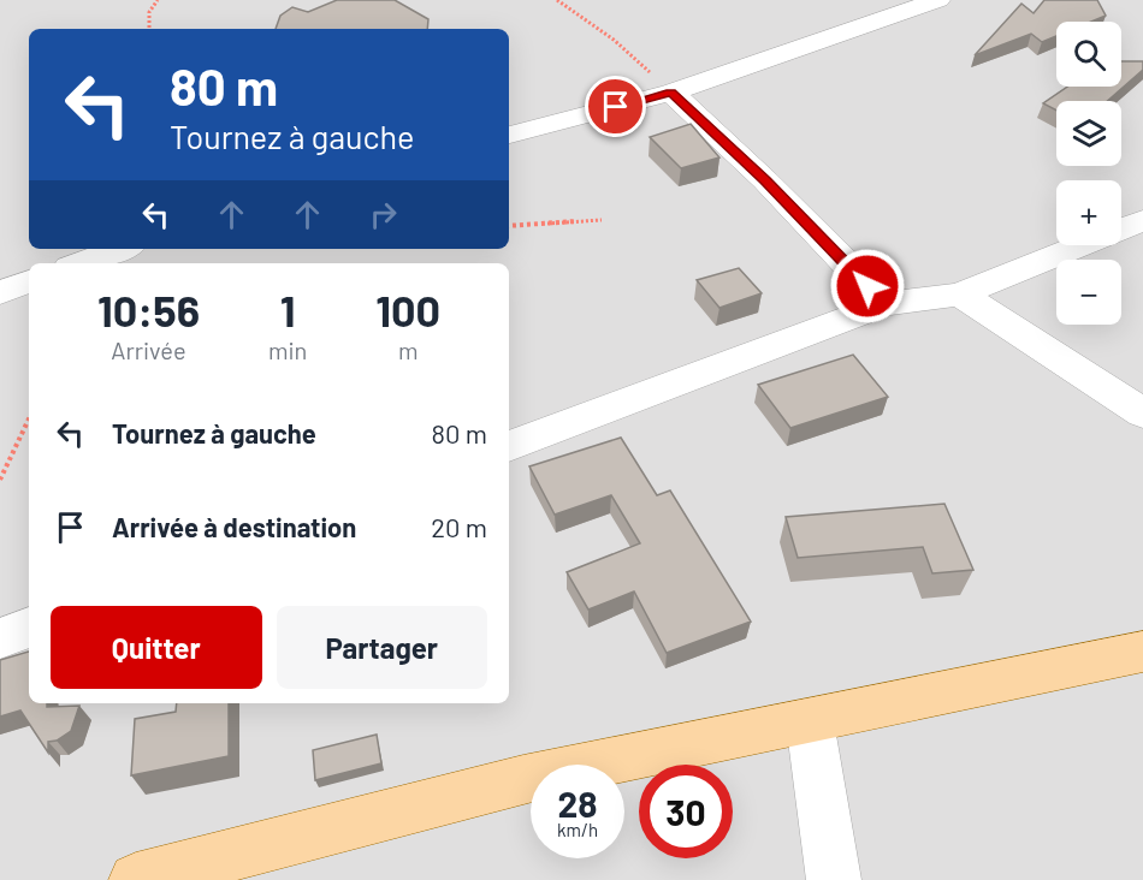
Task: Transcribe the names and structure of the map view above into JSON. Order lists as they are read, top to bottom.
{
  "page": {
    "map_buttons": ["+", "−"],
    "turn": ["80 m", "Tournez à gauche"],
    "eta": [
      "10:56",
      "Arrivée",
      "1",
      "min",
      "100",
      "m"
    ],
    "list": [
      {
        "name": "Tournez à gauche",
        "value": "80 m"
      },
      {
        "name": "Arrivée à destination",
        "value": "20 m"
      }
    ],
    "buttons": ["Quitter", "Partager"],
    "speed": "28 km/h",
    "limit": "30"
  }
}
